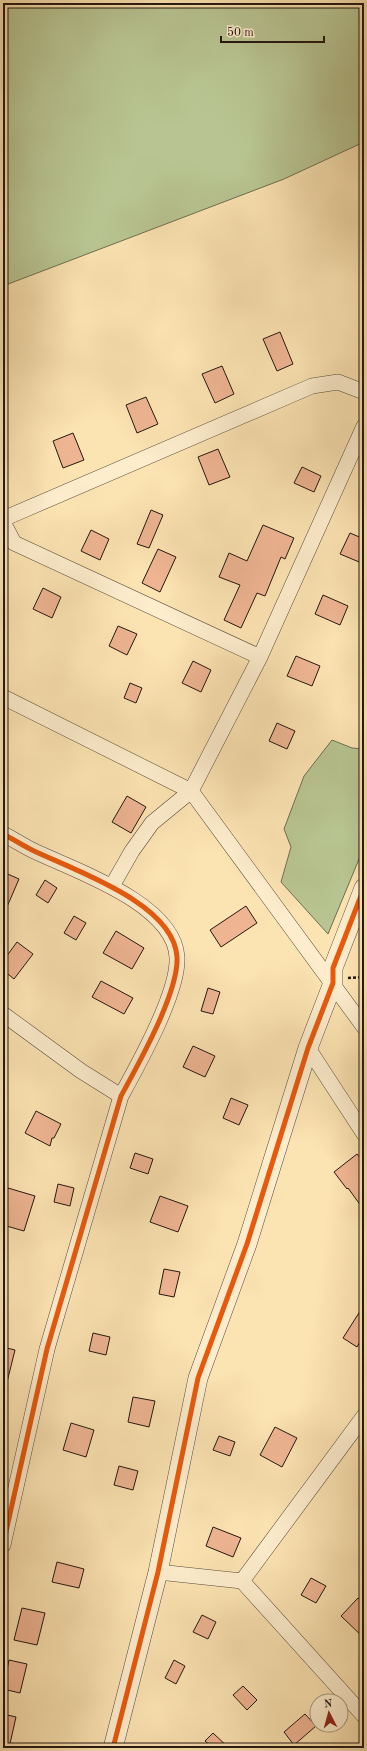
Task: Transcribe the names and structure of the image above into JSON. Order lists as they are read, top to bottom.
{
  "scale_bar": "50 m",
  "north": "top"
}
